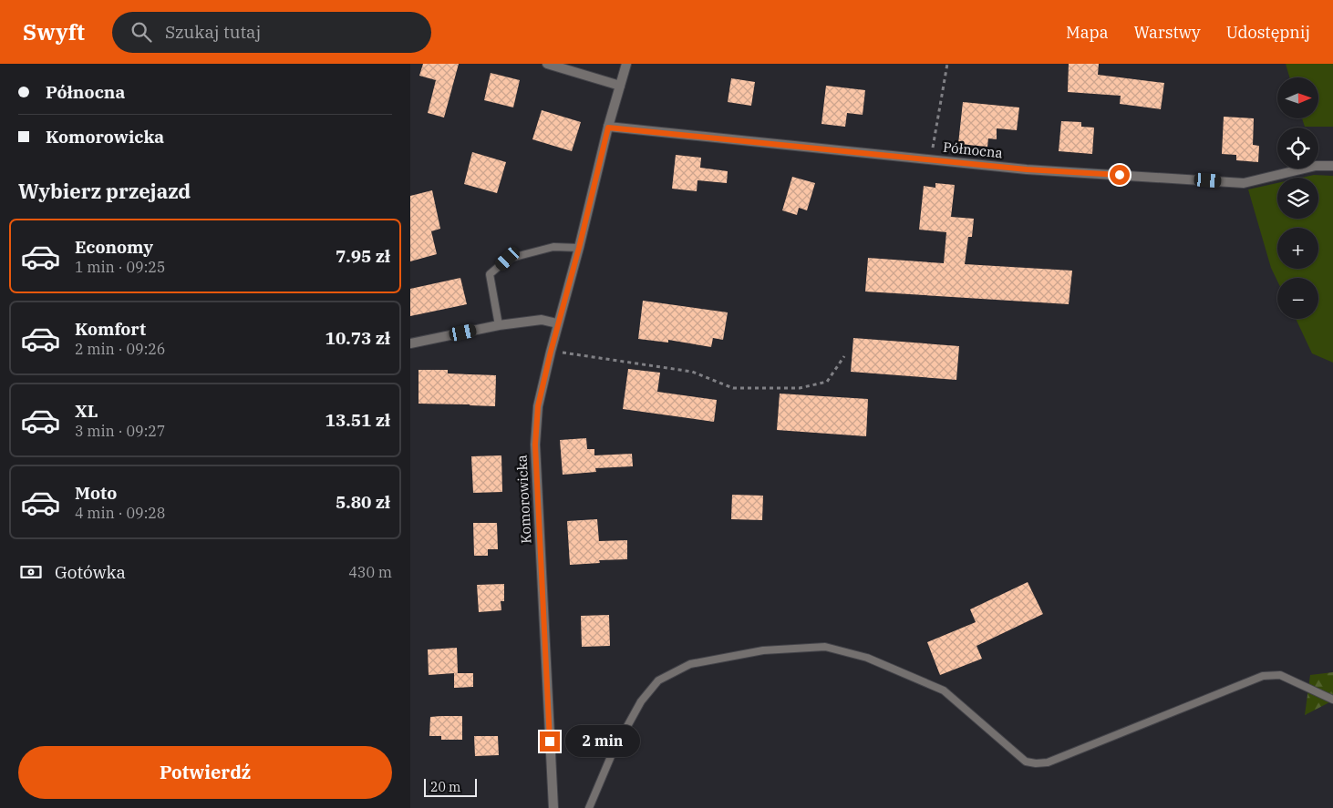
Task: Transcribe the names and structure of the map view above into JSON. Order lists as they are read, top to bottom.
{
  "streets": {
    "street": ["Północna", "Komorowicka"]
  },
  "crossings": [
    ["Północna", "Komorowicka"]
  ],
  "scale_bar": "20 m",
  "north": "right",
  "page": {
    "header": "Swyft",
    "search": "Szukaj tutaj",
    "nav": ["Mapa", "Warstwy", "Udostępnij"],
    "banner": ["Północna", "Komorowicka"],
    "map_buttons": ["+", "−"],
    "heading": "Wybierz przejazd",
    "list": [
      {
        "name": "Economy",
        "note": "1 min · 09:25",
        "value": "7.95 zł"
      },
      {
        "name": "Komfort",
        "note": "2 min · 09:26",
        "value": "10.73 zł"
      },
      {
        "name": "XL",
        "note": "3 min · 09:27",
        "value": "13.51 zł"
      },
      {
        "name": "Moto",
        "note": "4 min · 09:28",
        "value": "5.80 zł"
      }
    ],
    "pay": ["Gotówka", "430 m"],
    "bubble": "2 min",
    "buttons": "Potwierdź",
    "scale": "20 m"
  }
}
